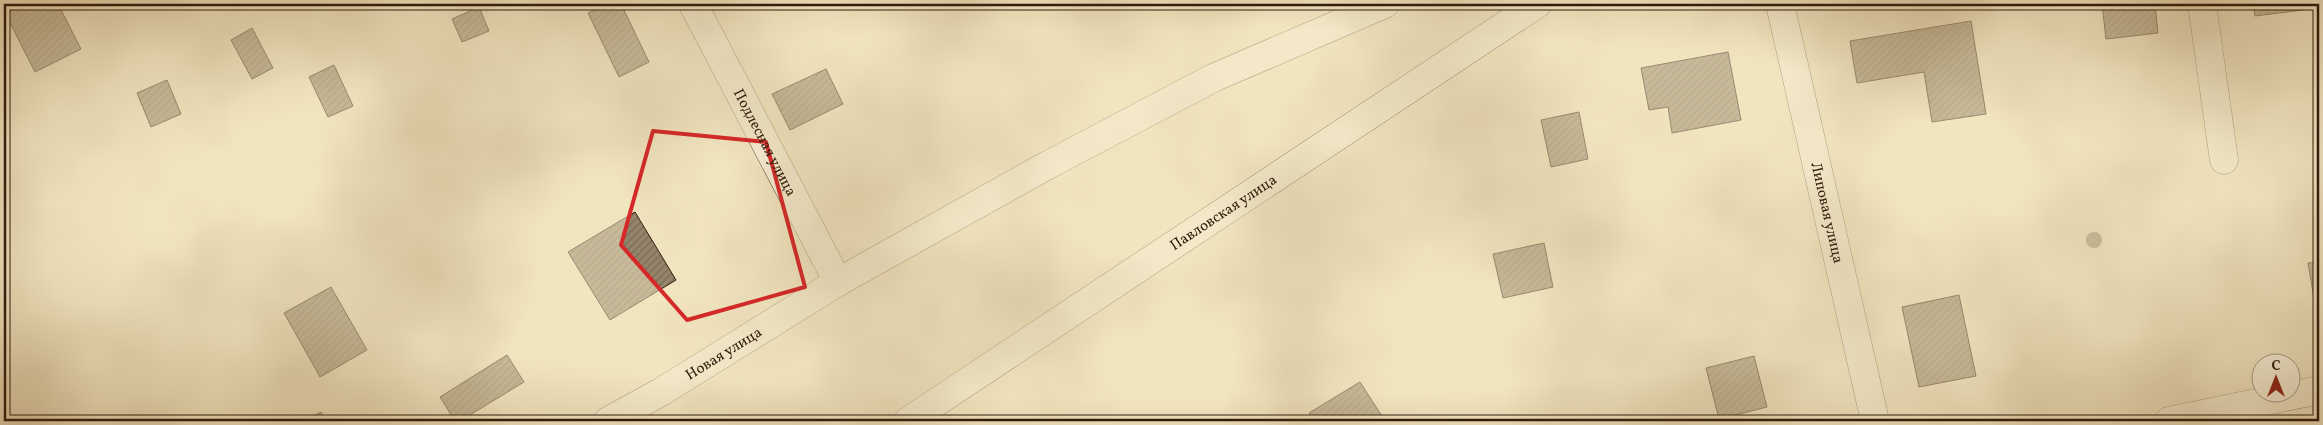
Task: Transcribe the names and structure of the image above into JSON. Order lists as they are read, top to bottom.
{
  "streets": {
    "street": [
      "Подлесная улица",
      "Павловская улица",
      "Липовая улица",
      "Новая улица"
    ]
  },
  "crossings": [
    ["Подлесная улица", "Новая улица"]
  ],
  "north": "top"
}
